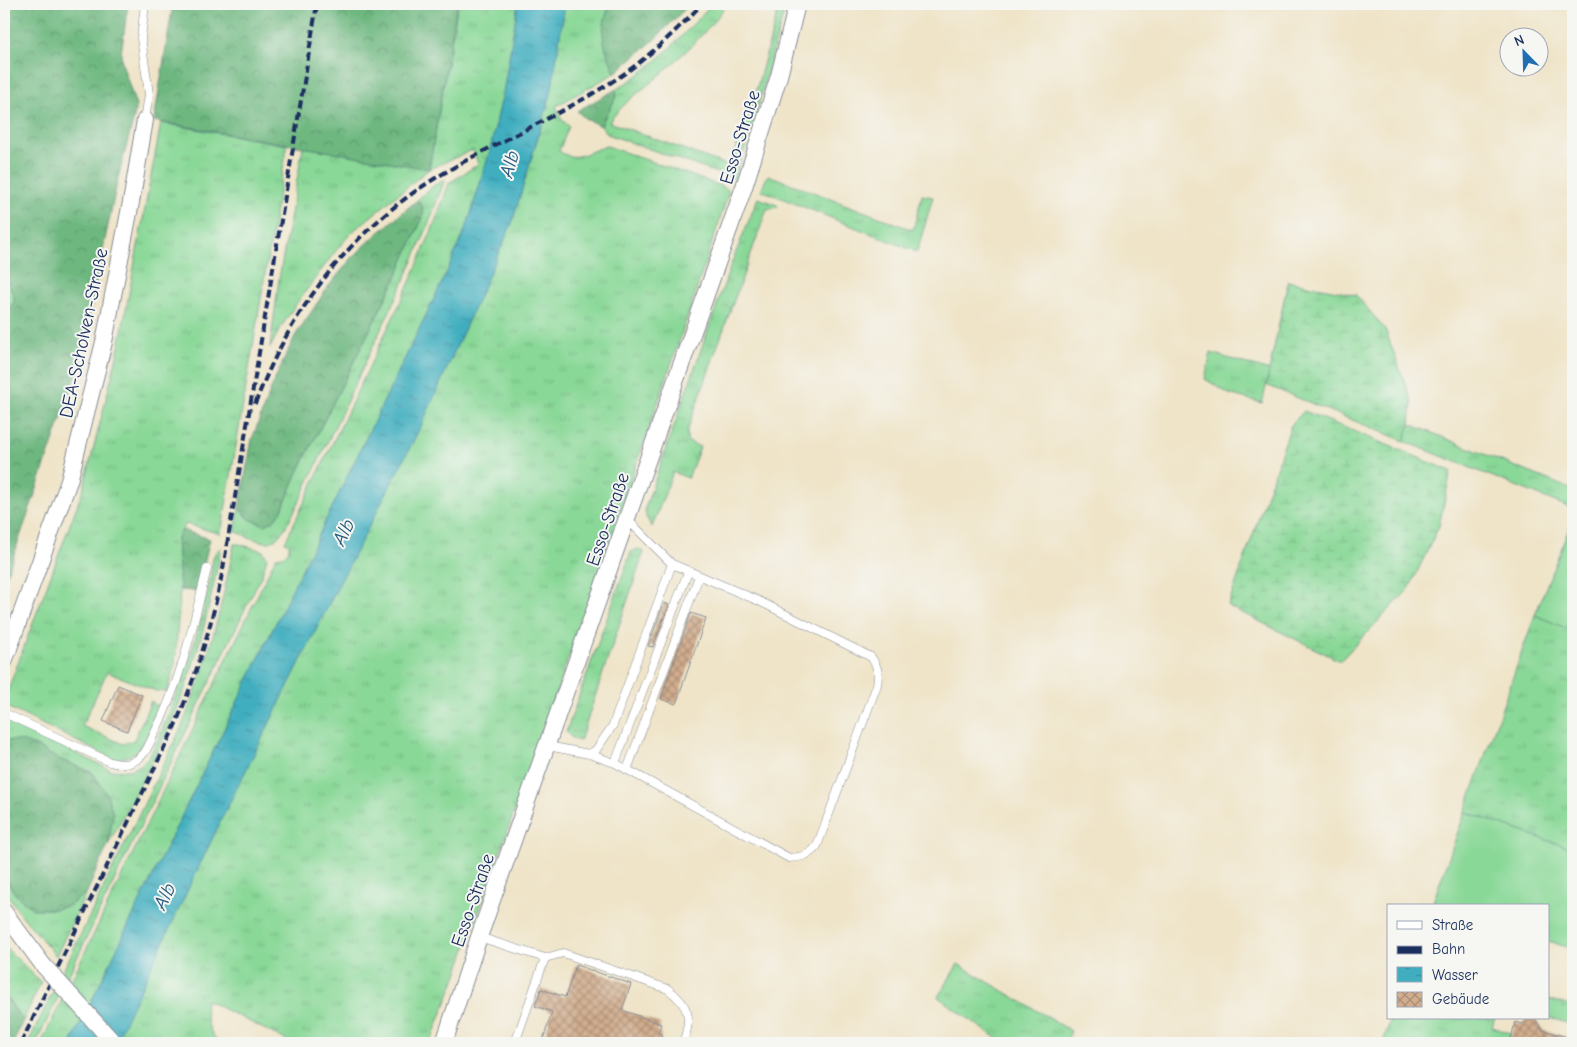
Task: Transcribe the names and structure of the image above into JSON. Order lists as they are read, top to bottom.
{
  "streets": {
    "street": ["Esso-Straße", "DEA-Scholven-Straße"]
  },
  "water": ["Alb"],
  "legend": [
    "Straße",
    "Bahn",
    "Wasser",
    "Gebäude"
  ],
  "north": "top left"
}
